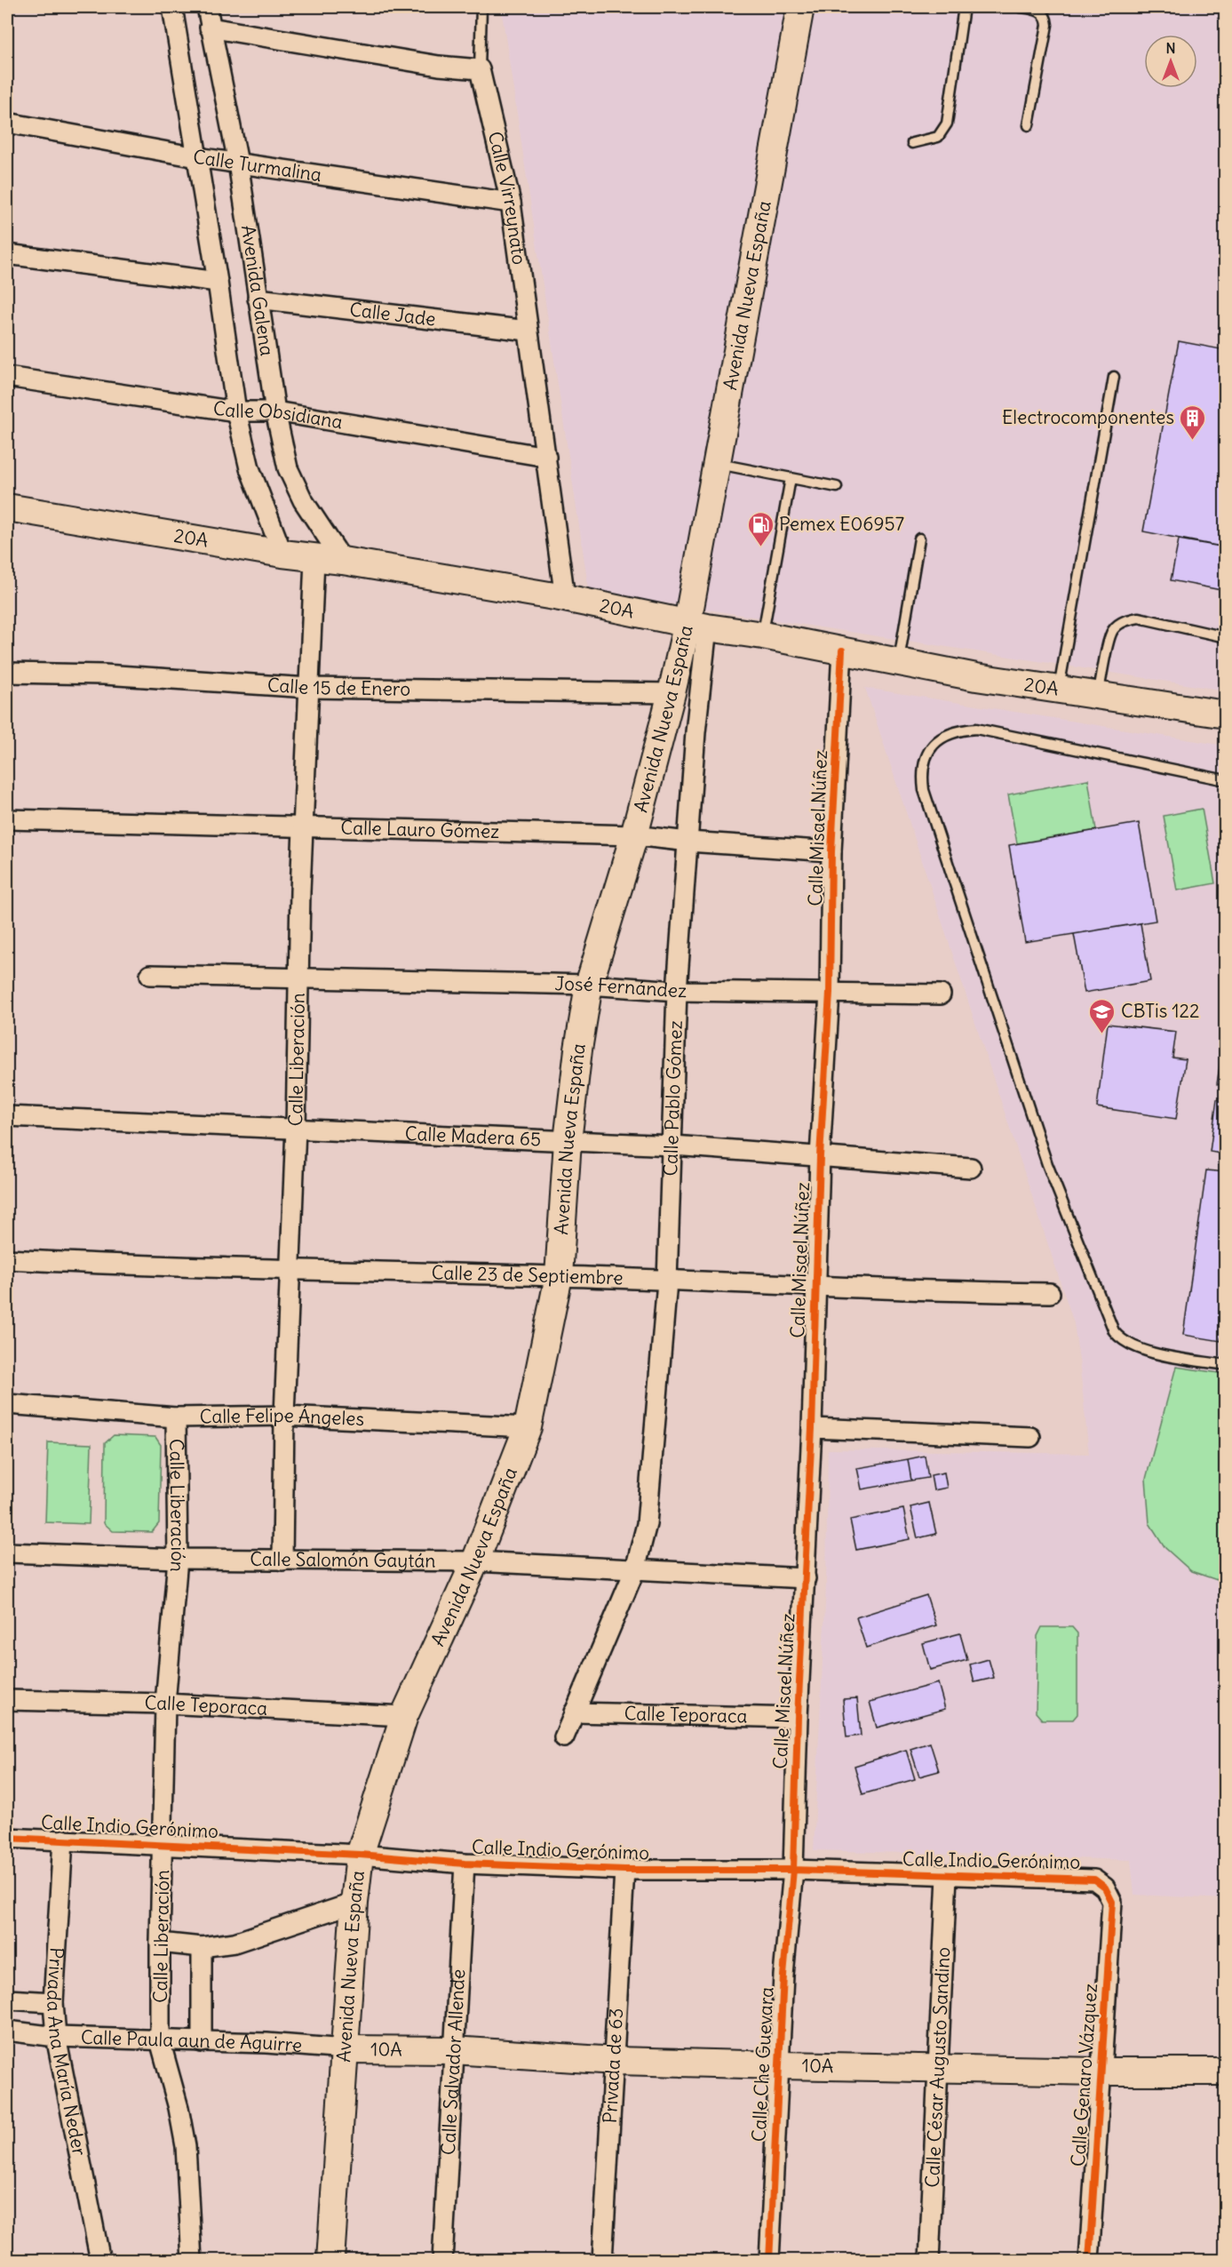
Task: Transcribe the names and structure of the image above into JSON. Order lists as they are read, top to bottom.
{
  "streets": {
    "main road": ["Avenida Nueva España", "20A", "10A"],
    "street": [
      "Calle Turmalina",
      "Calle Virreynato",
      "Avenida Galena",
      "Calle Jade",
      "Calle Obsidiana",
      "Calle 15 de Enero",
      "Calle Misael Núñez",
      "Calle Lauro Gómez",
      "José Fernández",
      "Calle Liberación",
      "Calle Pablo Gómez",
      "Calle Madera 65",
      "Calle 23 de Septiembre",
      "Calle Felipe Ángeles",
      "Calle Salomón Gaytán",
      "Calle Teporaca",
      "Calle Indio Gerónimo",
      "Calle Paula aun de Aguirre",
      "Privada Ana María Neder",
      "Calle Salvador Allende",
      "Calle Che Guevara",
      "Privada de 63",
      "Calle César Augusto Sandino",
      "Calle Genaro Vázquez"
    ]
  },
  "crossings": [
    ["Calle Turmalina", "Calle Virreynato"],
    ["Calle Turmalina", "Avenida Galena"],
    ["Calle Virreynato", "Calle Jade"],
    ["Calle Virreynato", "Calle Obsidiana"],
    ["Calle Virreynato", "20A"],
    ["Avenida Galena", "Calle Jade"],
    ["Avenida Galena", "Calle Obsidiana"],
    ["Avenida Galena", "20A"],
    ["Avenida Nueva España", "20A"],
    ["Avenida Nueva España", "Calle 15 de Enero"],
    ["Avenida Nueva España", "Calle Lauro Gómez"],
    ["Avenida Nueva España", "José Fernández"],
    ["Avenida Nueva España", "Calle Pablo Gómez"],
    ["Avenida Nueva España", "Calle Madera 65"],
    ["Avenida Nueva España", "Calle 23 de Septiembre"],
    ["Avenida Nueva España", "Calle Felipe Ángeles"],
    ["Avenida Nueva España", "Calle Salomón Gaytán"],
    ["Avenida Nueva España", "Calle Teporaca"],
    ["Avenida Nueva España", "Calle Indio Gerónimo"],
    ["Avenida Nueva España", "Calle Paula aun de Aguirre"],
    ["Avenida Nueva España", "10A"],
    ["20A", "Calle Misael Núñez"],
    ["20A", "Calle Liberación"],
    ["20A", "Calle Pablo Gómez"],
    ["Calle 15 de Enero", "Calle Liberación"],
    ["Calle Misael Núñez", "Calle Lauro Gómez"],
    ["Calle Misael Núñez", "José Fernández"],
    ["Calle Misael Núñez", "Calle Madera 65"],
    ["Calle Misael Núñez", "Calle 23 de Septiembre"],
    ["Calle Misael Núñez", "Calle Salomón Gaytán"],
    ["Calle Misael Núñez", "Calle Teporaca"],
    ["Calle Misael Núñez", "Calle Indio Gerónimo"],
    ["Calle Misael Núñez", "Calle Che Guevara"],
    ["Calle Lauro Gómez", "Calle Liberación"],
    ["Calle Lauro Gómez", "Calle Pablo Gómez"],
    ["José Fernández", "Calle Liberación"],
    ["José Fernández", "Calle Pablo Gómez"],
    ["Calle Liberación", "Calle Madera 65"],
    ["Calle Liberación", "Calle 23 de Septiembre"],
    ["Calle Liberación", "Calle Felipe Ángeles"],
    ["Calle Liberación", "Calle Salomón Gaytán"],
    ["Calle Liberación", "Calle Teporaca"],
    ["Calle Liberación", "Calle Indio Gerónimo"],
    ["Calle Liberación", "Calle Paula aun de Aguirre"],
    ["Calle Pablo Gómez", "Calle Madera 65"],
    ["Calle Pablo Gómez", "Calle 23 de Septiembre"],
    ["Calle Pablo Gómez", "Calle Salomón Gaytán"],
    ["Calle Indio Gerónimo", "Privada Ana María Neder"],
    ["Calle Indio Gerónimo", "Calle Salvador Allende"],
    ["Calle Indio Gerónimo", "Calle Che Guevara"],
    ["Calle Indio Gerónimo", "Privada de 63"],
    ["Calle Indio Gerónimo", "Calle César Augusto Sandino"],
    ["Calle Indio Gerónimo", "Calle Genaro Vázquez"],
    ["Calle Paula aun de Aguirre", "10A"],
    ["Calle Paula aun de Aguirre", "Privada Ana María Neder"],
    ["10A", "Calle Salvador Allende"],
    ["10A", "Calle Che Guevara"],
    ["10A", "Privada de 63"],
    ["10A", "Calle César Augusto Sandino"],
    ["10A", "Calle Genaro Vázquez"]
  ],
  "places": {
    "building": ["Electrocomponentes"],
    "fuel station": ["Pemex E06957"],
    "school or university": ["CBTis 122"]
  },
  "north": "top"
}
